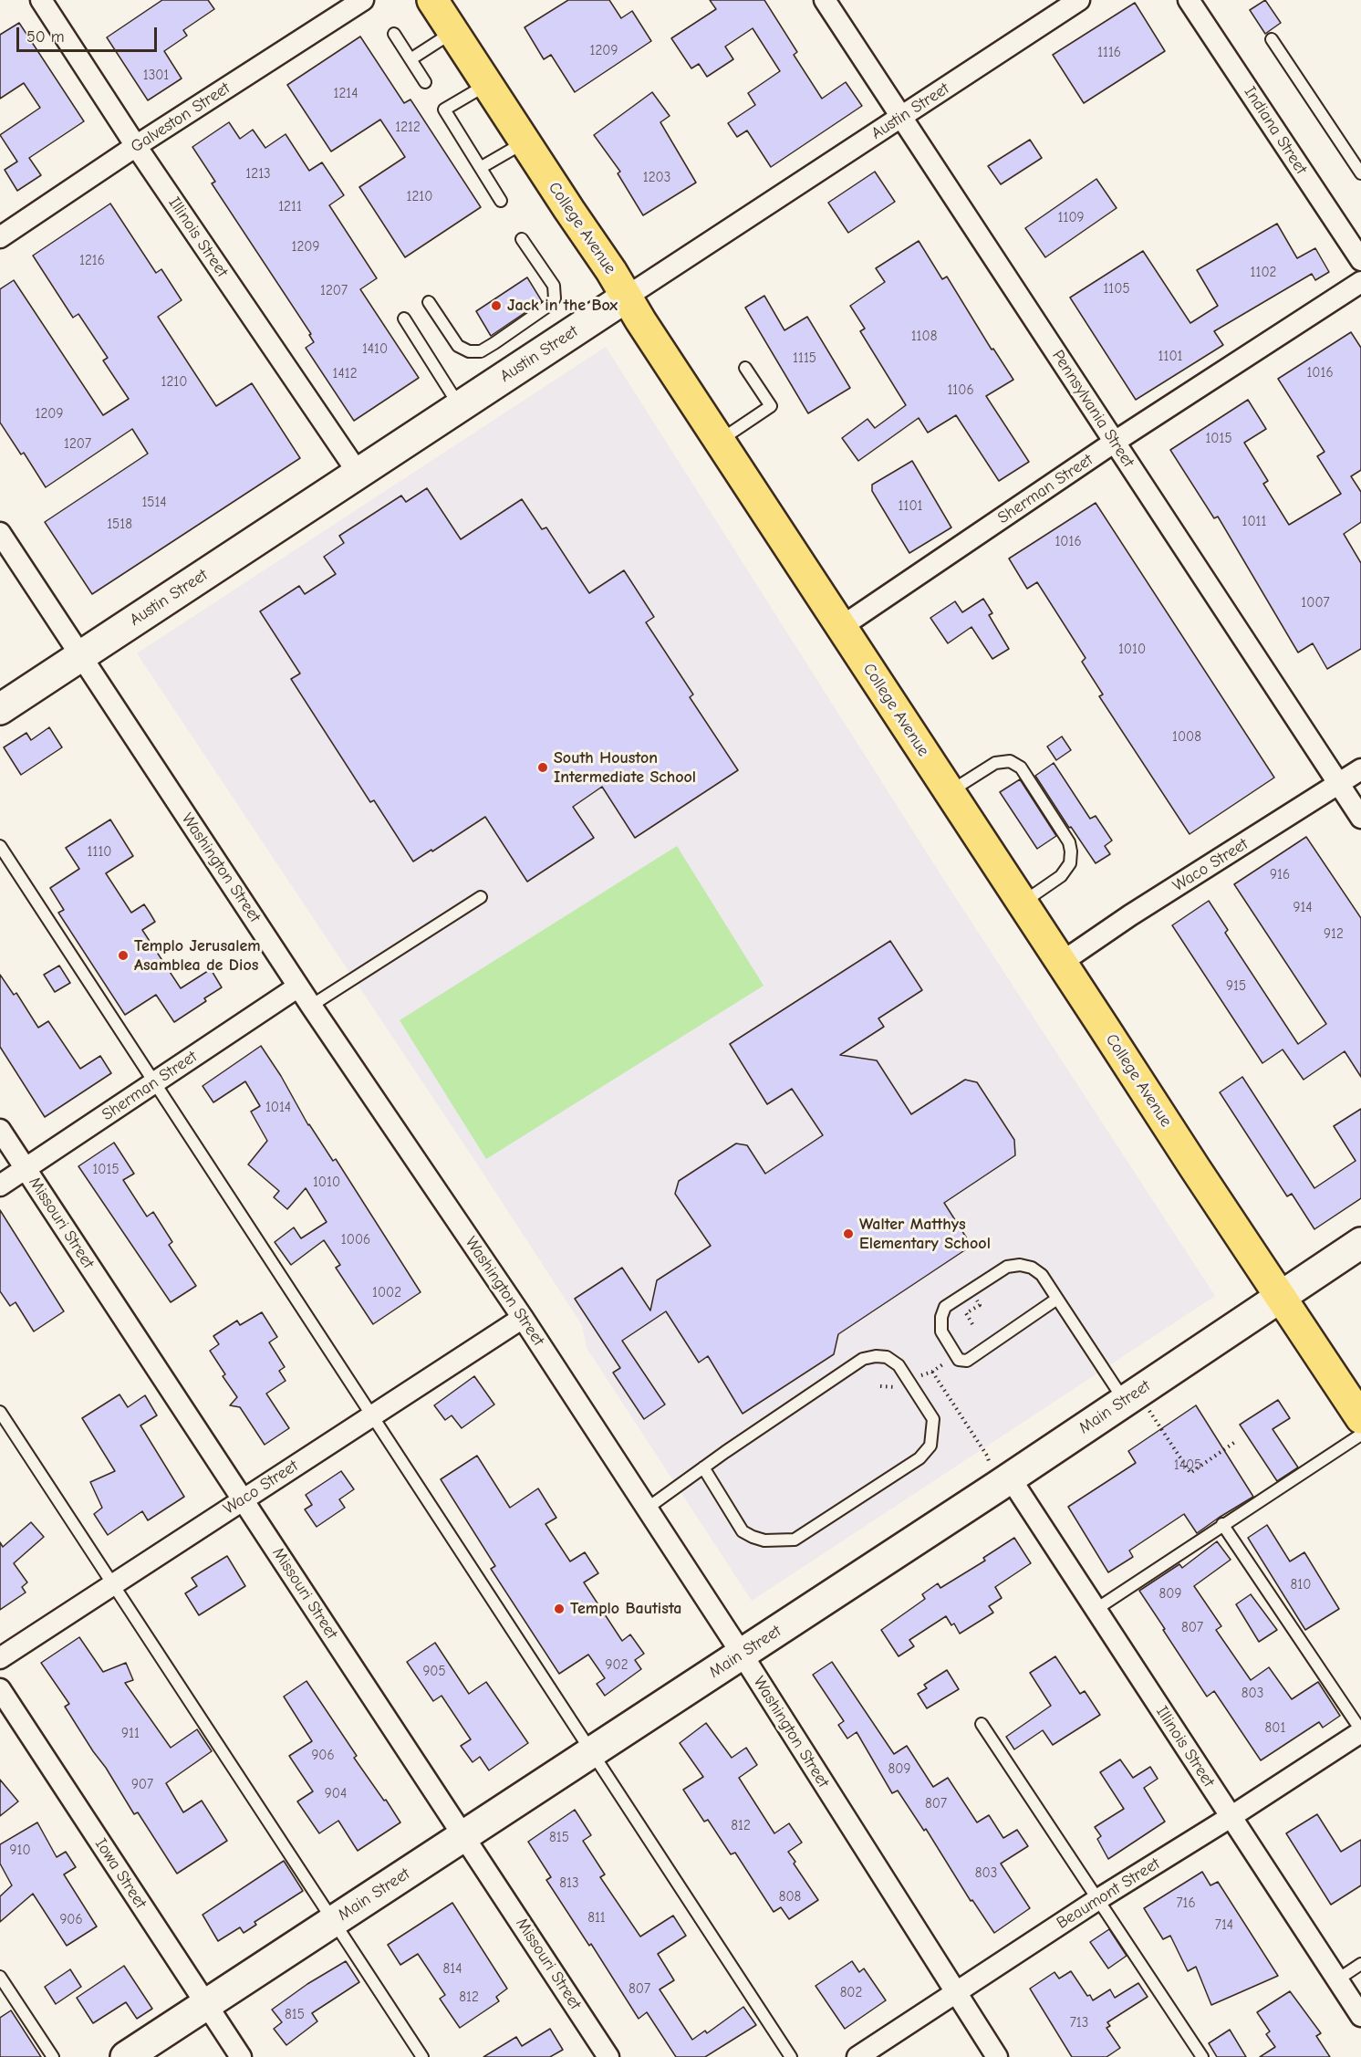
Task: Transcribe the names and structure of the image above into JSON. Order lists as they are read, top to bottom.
{
  "streets": {
    "main road": ["College Avenue"],
    "street": [
      "Austin Street",
      "Galveston Street",
      "Indiana Street",
      "Illinois Street",
      "Pennsylvania Street",
      "Sherman Street",
      "Waco Street",
      "Washington Street",
      "Missouri Street",
      "Main Street",
      "Iowa Street",
      "Beaumont Street"
    ]
  },
  "crossings": [
    ["Austin Street", "College Avenue"],
    ["Austin Street", "Illinois Street"],
    ["Austin Street", "Pennsylvania Street"],
    ["Austin Street", "Washington Street"],
    ["Galveston Street", "Illinois Street"],
    ["College Avenue", "Sherman Street"],
    ["College Avenue", "Waco Street"],
    ["College Avenue", "Main Street"],
    ["Illinois Street", "Main Street"],
    ["Illinois Street", "Beaumont Street"],
    ["Pennsylvania Street", "Sherman Street"],
    ["Pennsylvania Street", "Waco Street"],
    ["Sherman Street", "Washington Street"],
    ["Sherman Street", "Missouri Street"],
    ["Waco Street", "Washington Street"],
    ["Waco Street", "Missouri Street"],
    ["Washington Street", "Main Street"],
    ["Washington Street", "Beaumont Street"],
    ["Missouri Street", "Main Street"],
    ["Main Street", "Iowa Street"]
  ],
  "places": [
    "Jack in the Box",
    "South Houston Intermediate School",
    "Templo Jerusalem Asamblea de Dios",
    "Walter Matthys Elementary School",
    "Templo Bautista"
  ],
  "house_numbers": [
    "1209",
    "1116",
    "1301",
    "1214",
    "1212",
    "1213",
    "1203",
    "1210",
    "1211",
    "1109",
    "1209",
    "1216",
    "1102",
    "1105",
    "1207",
    "1108",
    "1410",
    "1101",
    "1115",
    "1016",
    "1412",
    "1210",
    "1106",
    "1209",
    "1015",
    "1207",
    "1514",
    "1101",
    "1011",
    "1518",
    "1016",
    "1007",
    "1010",
    "1008",
    "1110",
    "916",
    "914",
    "912",
    "915",
    "1014",
    "1015",
    "1010",
    "1006",
    "1002",
    "1405",
    "810",
    "809",
    "807",
    "902",
    "905",
    "803",
    "801",
    "911",
    "906",
    "809",
    "907",
    "904",
    "807",
    "812",
    "815",
    "910",
    "803",
    "813",
    "808",
    "716",
    "811",
    "906",
    "714",
    "814",
    "807",
    "802",
    "812",
    "815",
    "713"
  ],
  "scale_bar": "50 m"
}
